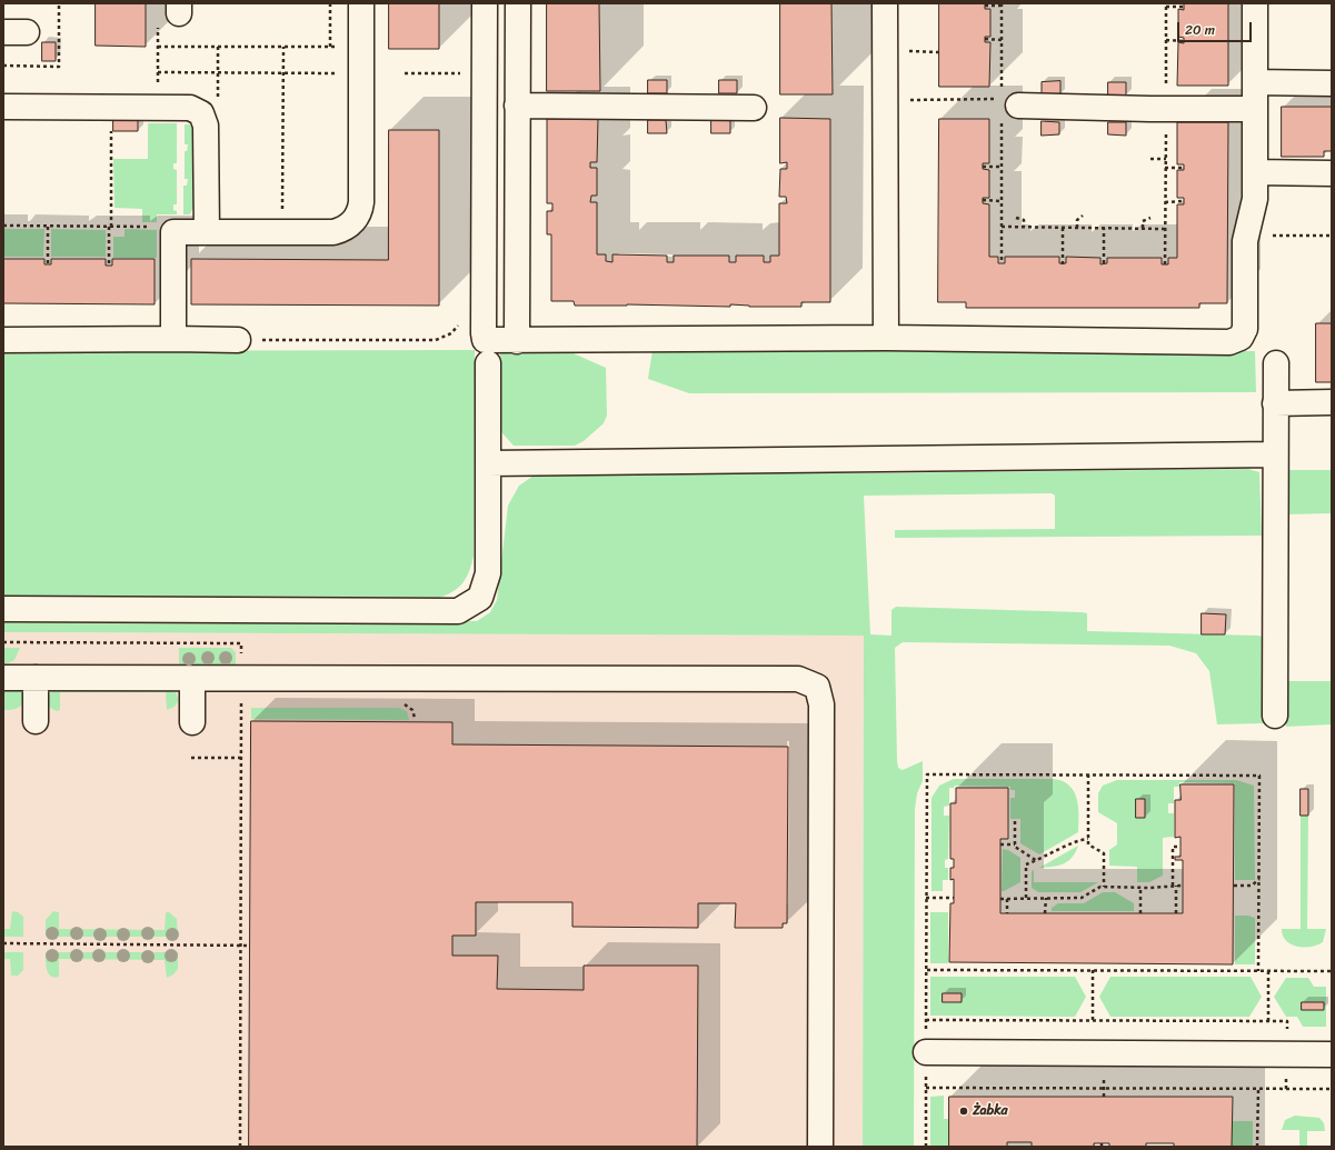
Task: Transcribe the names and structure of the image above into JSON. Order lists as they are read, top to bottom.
{
  "places": ["Żabka"],
  "scale_bar": "20 m"
}
